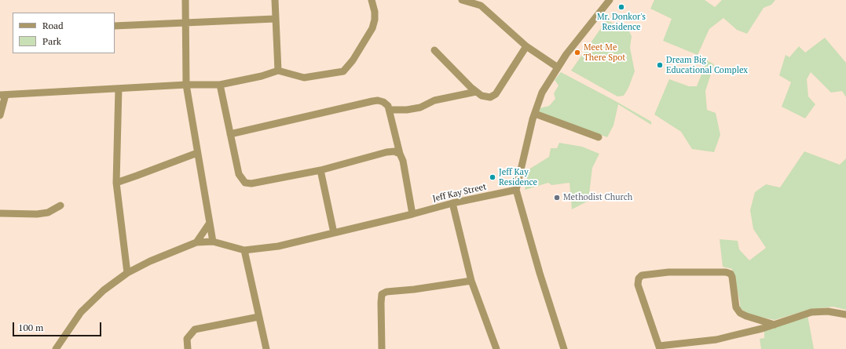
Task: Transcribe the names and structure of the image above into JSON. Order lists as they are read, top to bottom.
{
  "streets": {
    "street": ["Jeff Kay Street"]
  },
  "places": [
    "Mr. Donkor's Residence",
    "Meet Me There Spot",
    "Dream Big Educational Complex",
    "Jeff Kay Residence",
    "Methodist Church"
  ],
  "legend": ["Road", "Park"],
  "scale_bar": "100 m"
}
